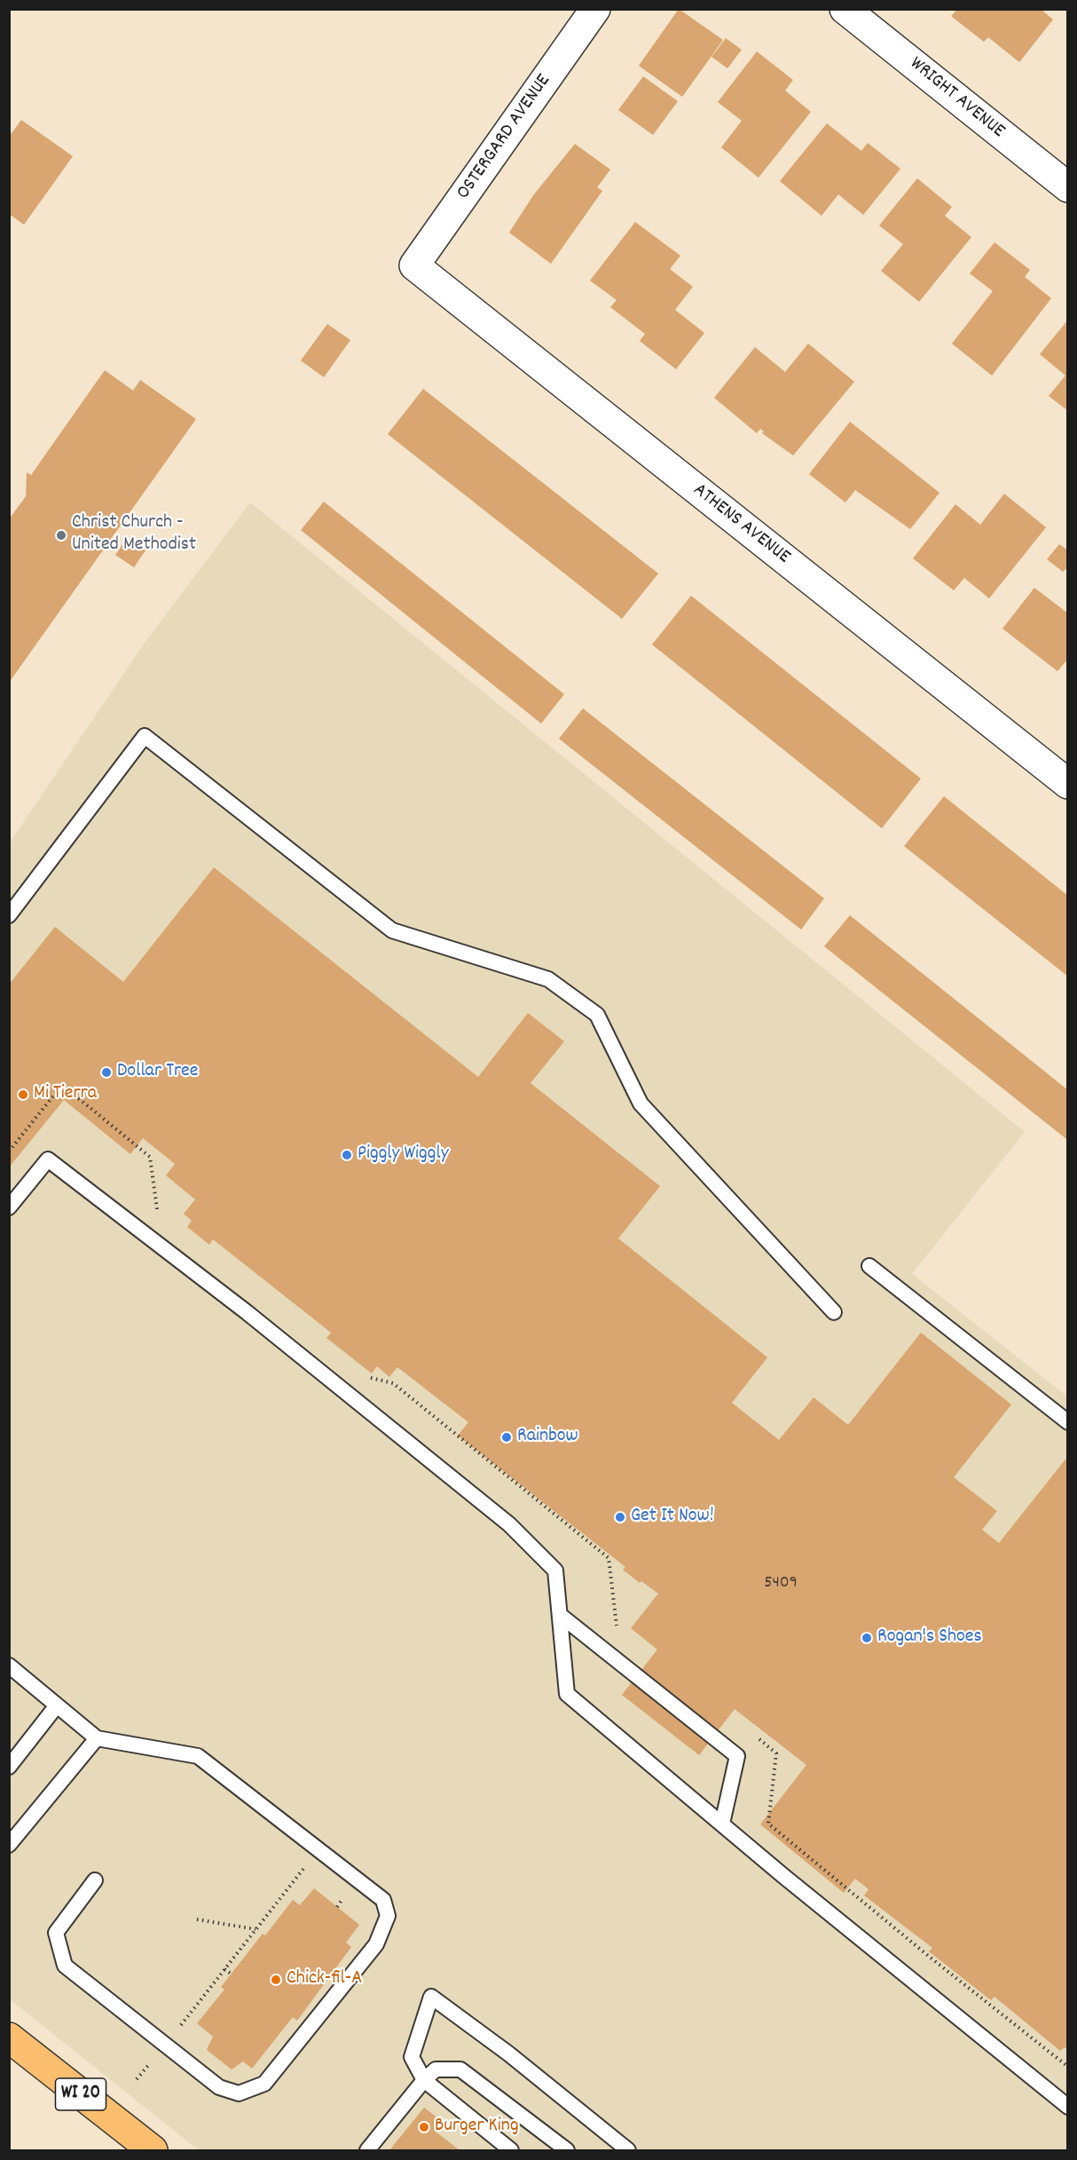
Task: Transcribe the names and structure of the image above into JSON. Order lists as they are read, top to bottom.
{
  "streets": {
    "main road": ["WI 20"],
    "street": ["WRIGHT AVENUE", "OSTERGARD AVENUE", "ATHENS AVENUE"]
  },
  "crossings": [
    ["OSTERGARD AVENUE", "ATHENS AVENUE"]
  ],
  "places": [
    "Christ Church - United Methodist",
    "Dollar Tree",
    "Mi Tierra",
    "Piggly Wiggly",
    "Rainbow",
    "Get It Now!",
    "Rogan's Shoes",
    "Chick-fil-A",
    "Burger King"
  ],
  "house_numbers": ["5409"]
}
